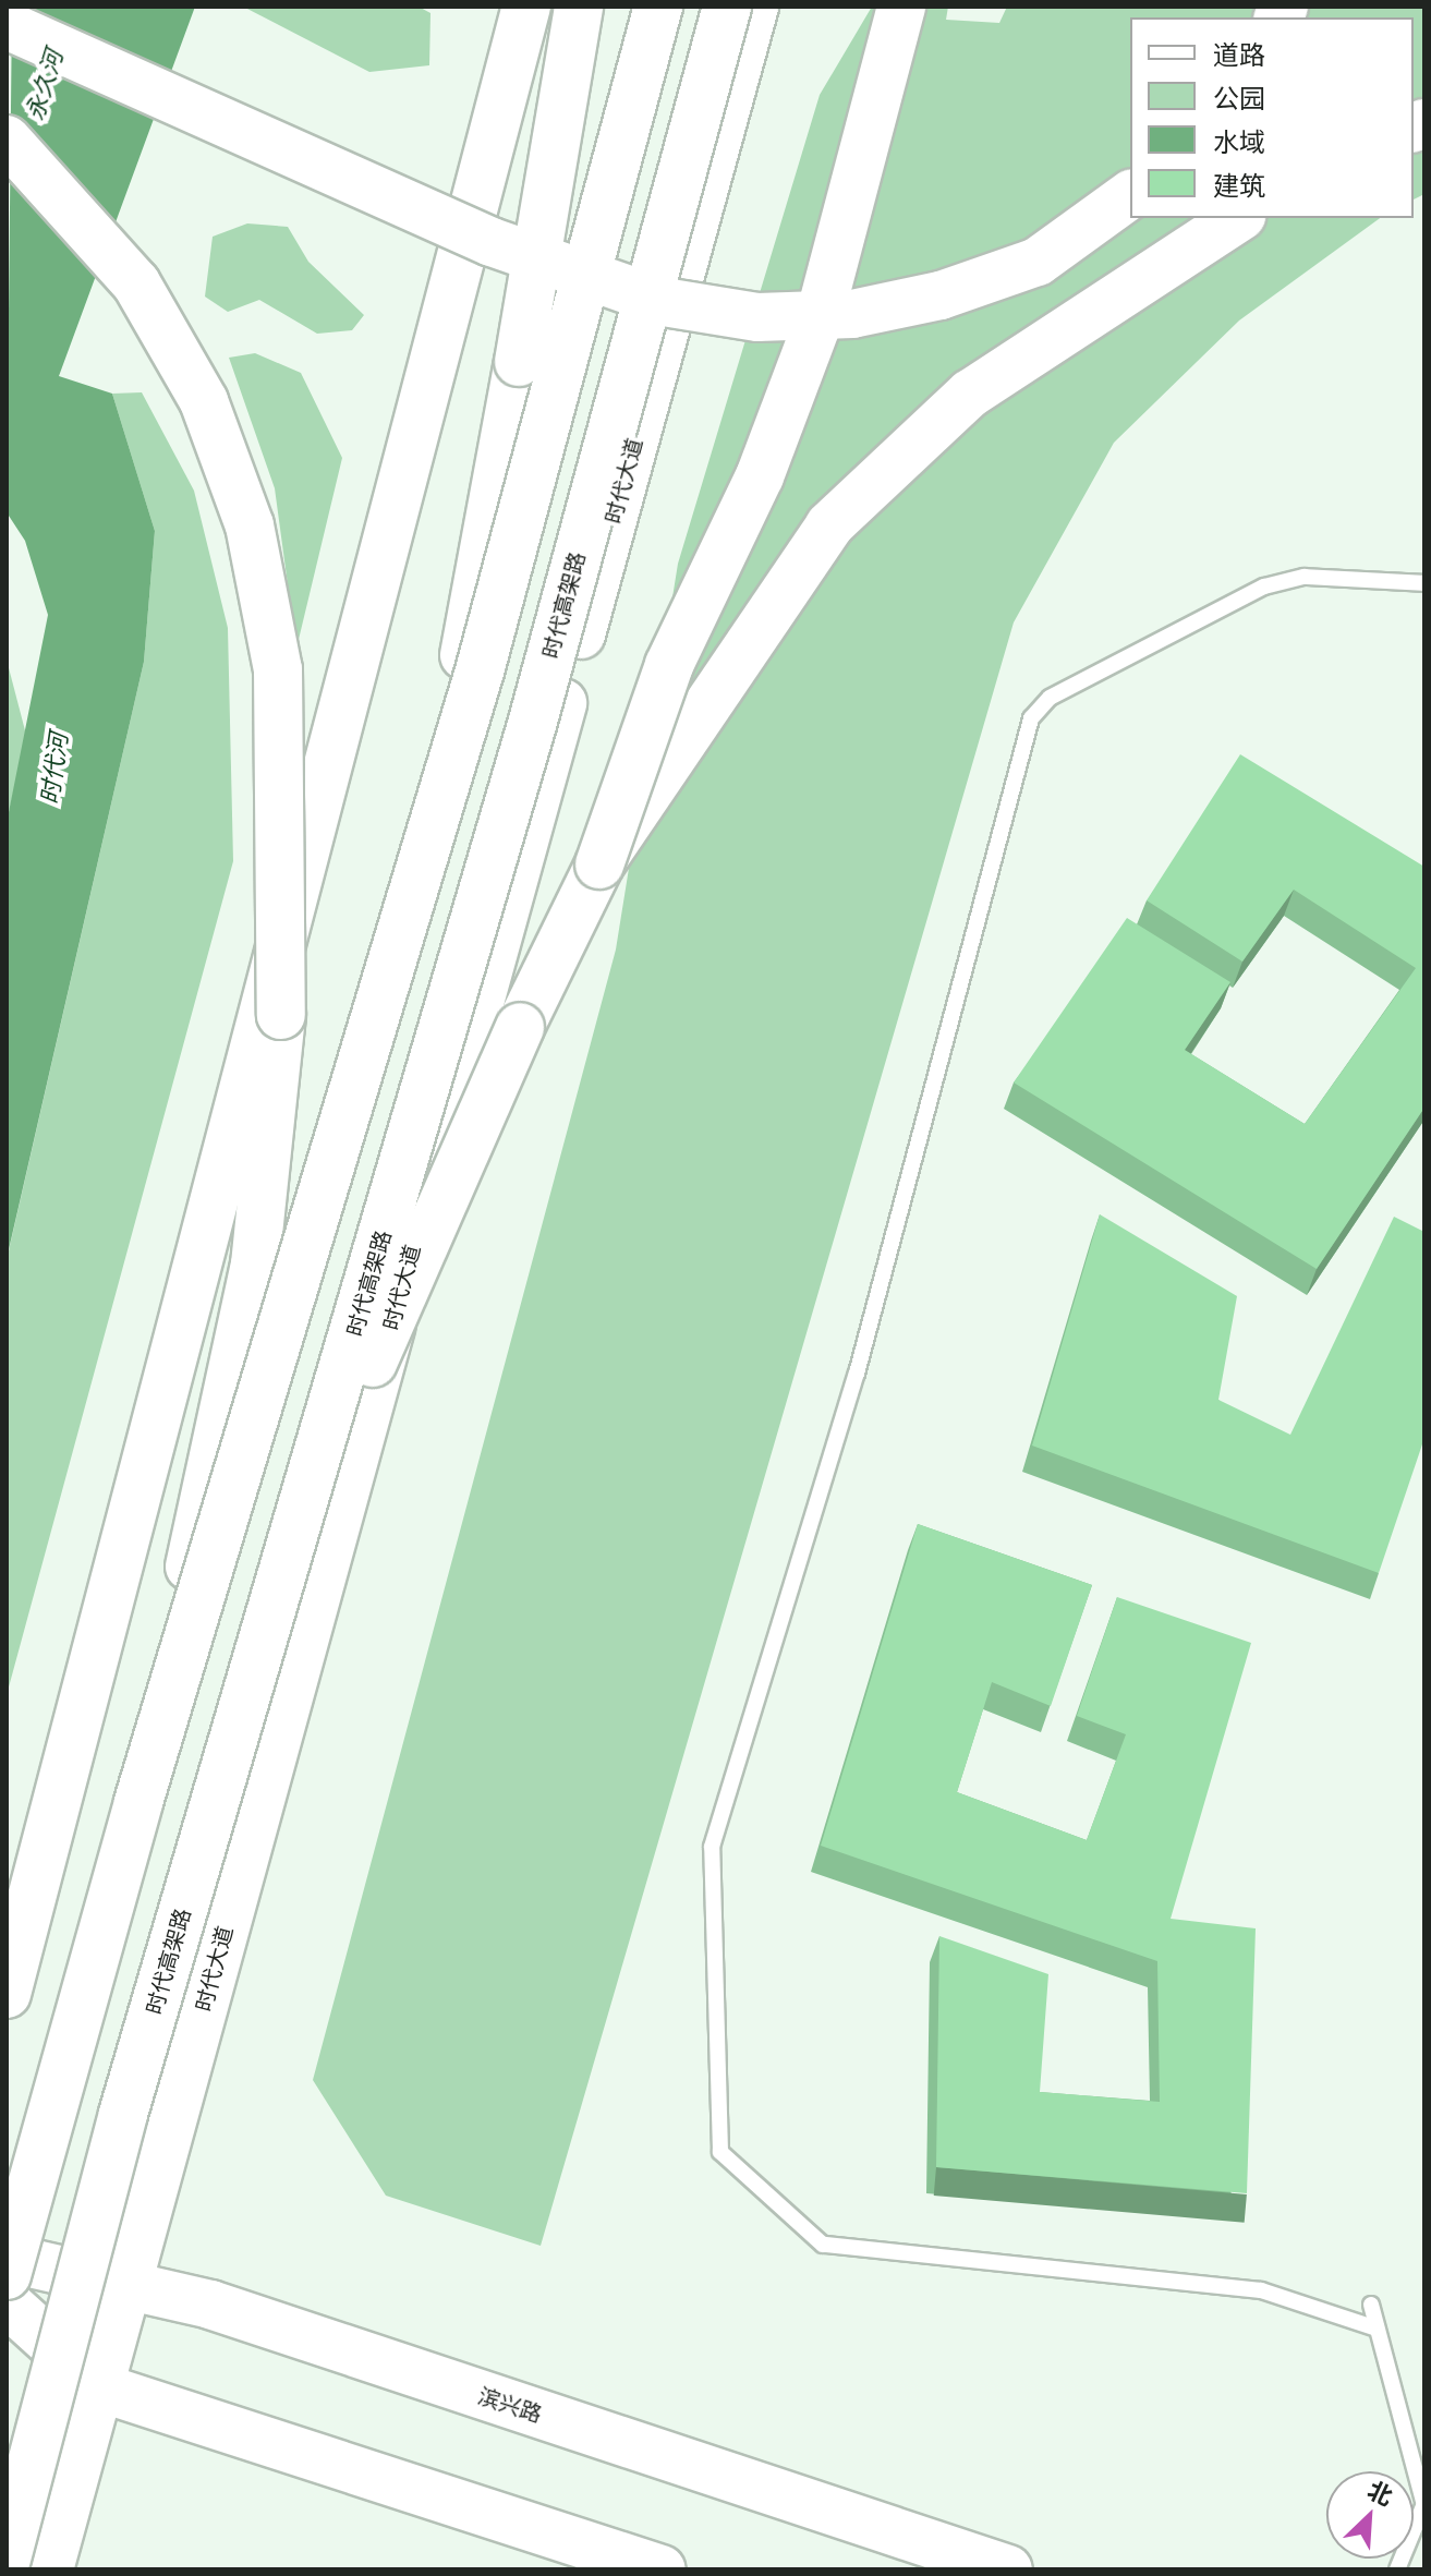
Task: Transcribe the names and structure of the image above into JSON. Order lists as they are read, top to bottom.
{
  "streets": {
    "main road": ["时代大道", "时代高架路", "滨兴路"]
  },
  "crossings": [
    ["时代大道", "滨兴路"]
  ],
  "water": ["永久河", "时代河"],
  "legend": [
    "道路",
    "公园",
    "水域",
    "建筑"
  ],
  "north": "top right"
}
